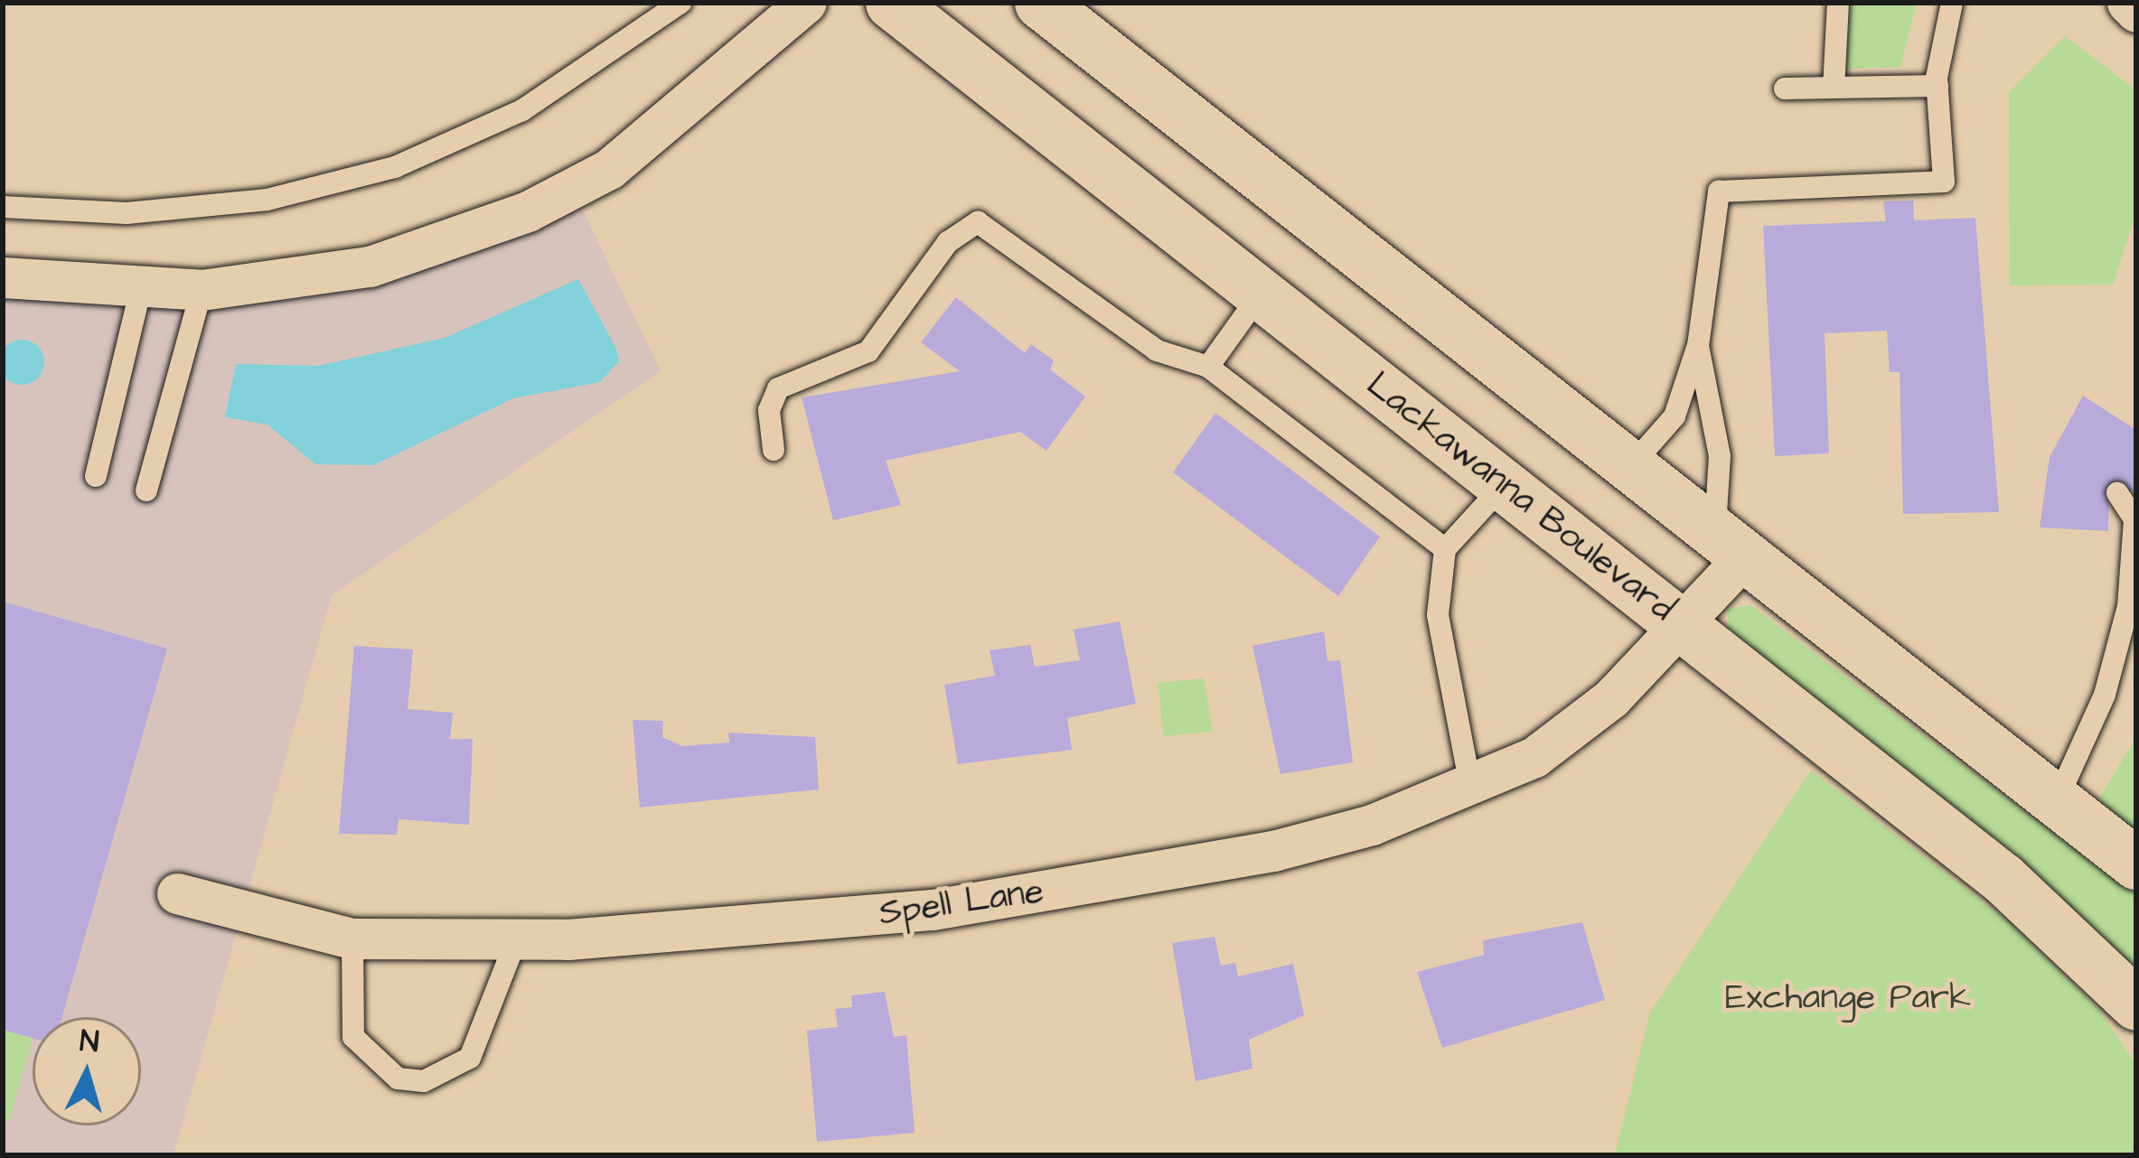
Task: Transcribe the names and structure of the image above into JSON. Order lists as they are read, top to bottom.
{
  "streets": {
    "street": ["Lackawanna Boulevard", "Spell Lane"]
  },
  "crossings": [
    ["Lackawanna Boulevard", "Spell Lane"]
  ],
  "parks": ["Exchange Park"],
  "north": "top"
}
